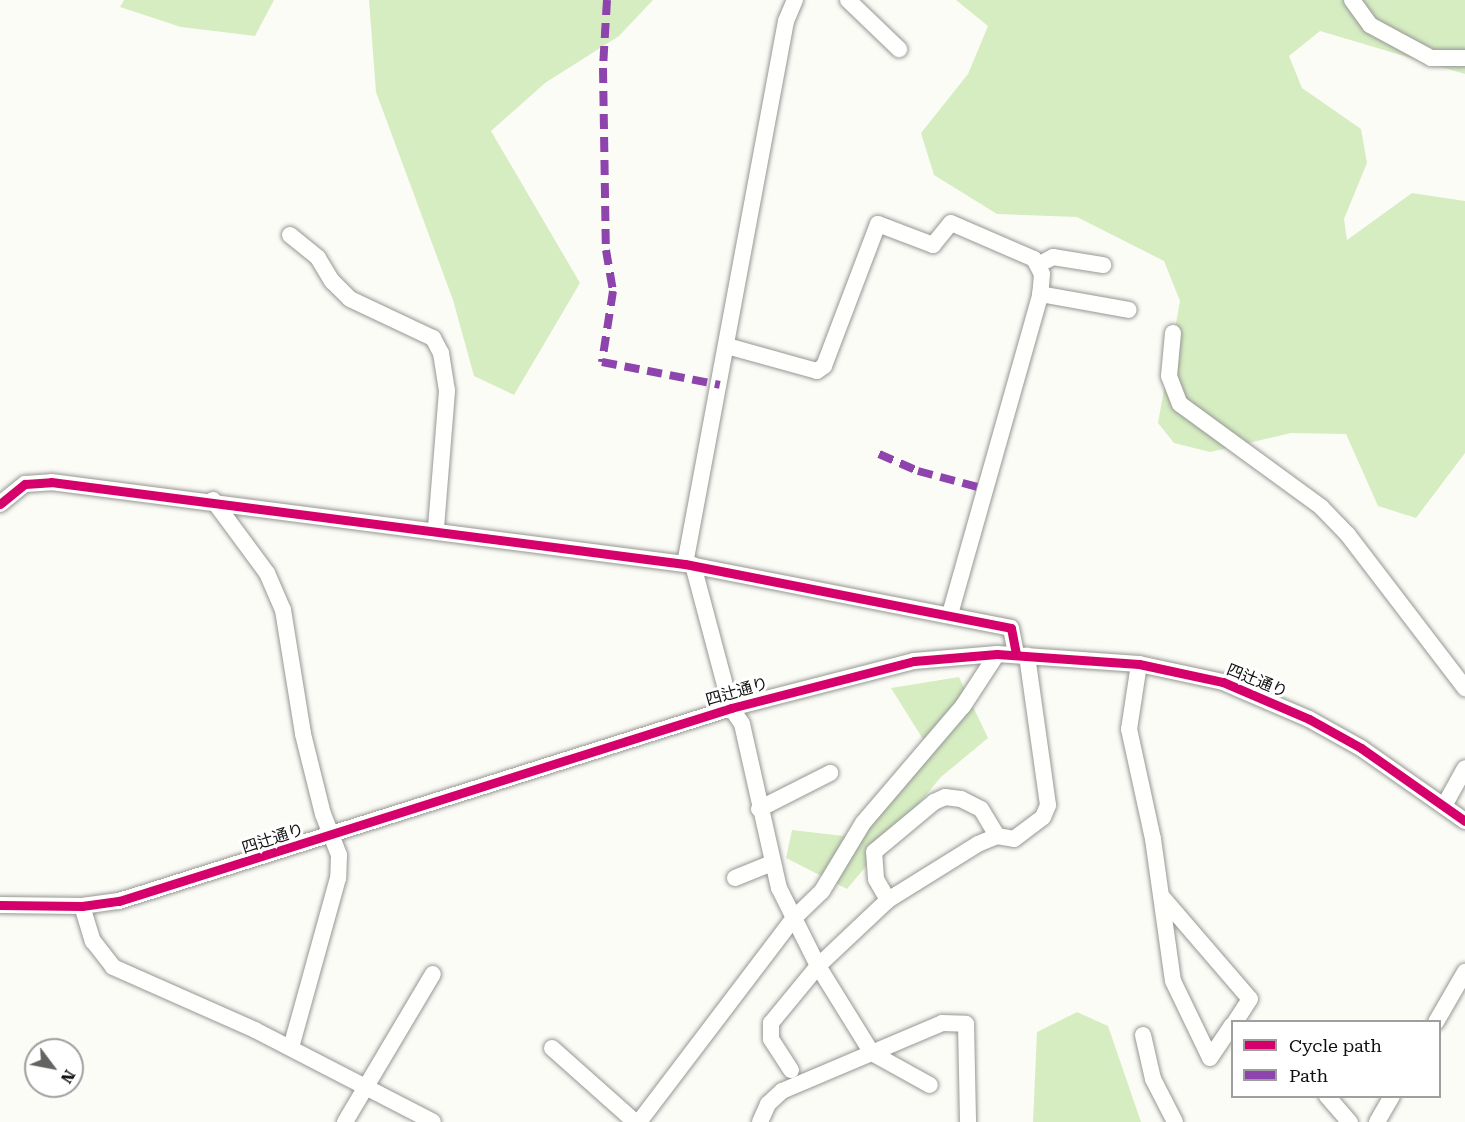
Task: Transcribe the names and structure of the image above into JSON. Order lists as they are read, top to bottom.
{
  "streets": {
    "street": ["四辻通り"]
  },
  "legend": ["Cycle path", "Path"],
  "north": "bottom right"
}
